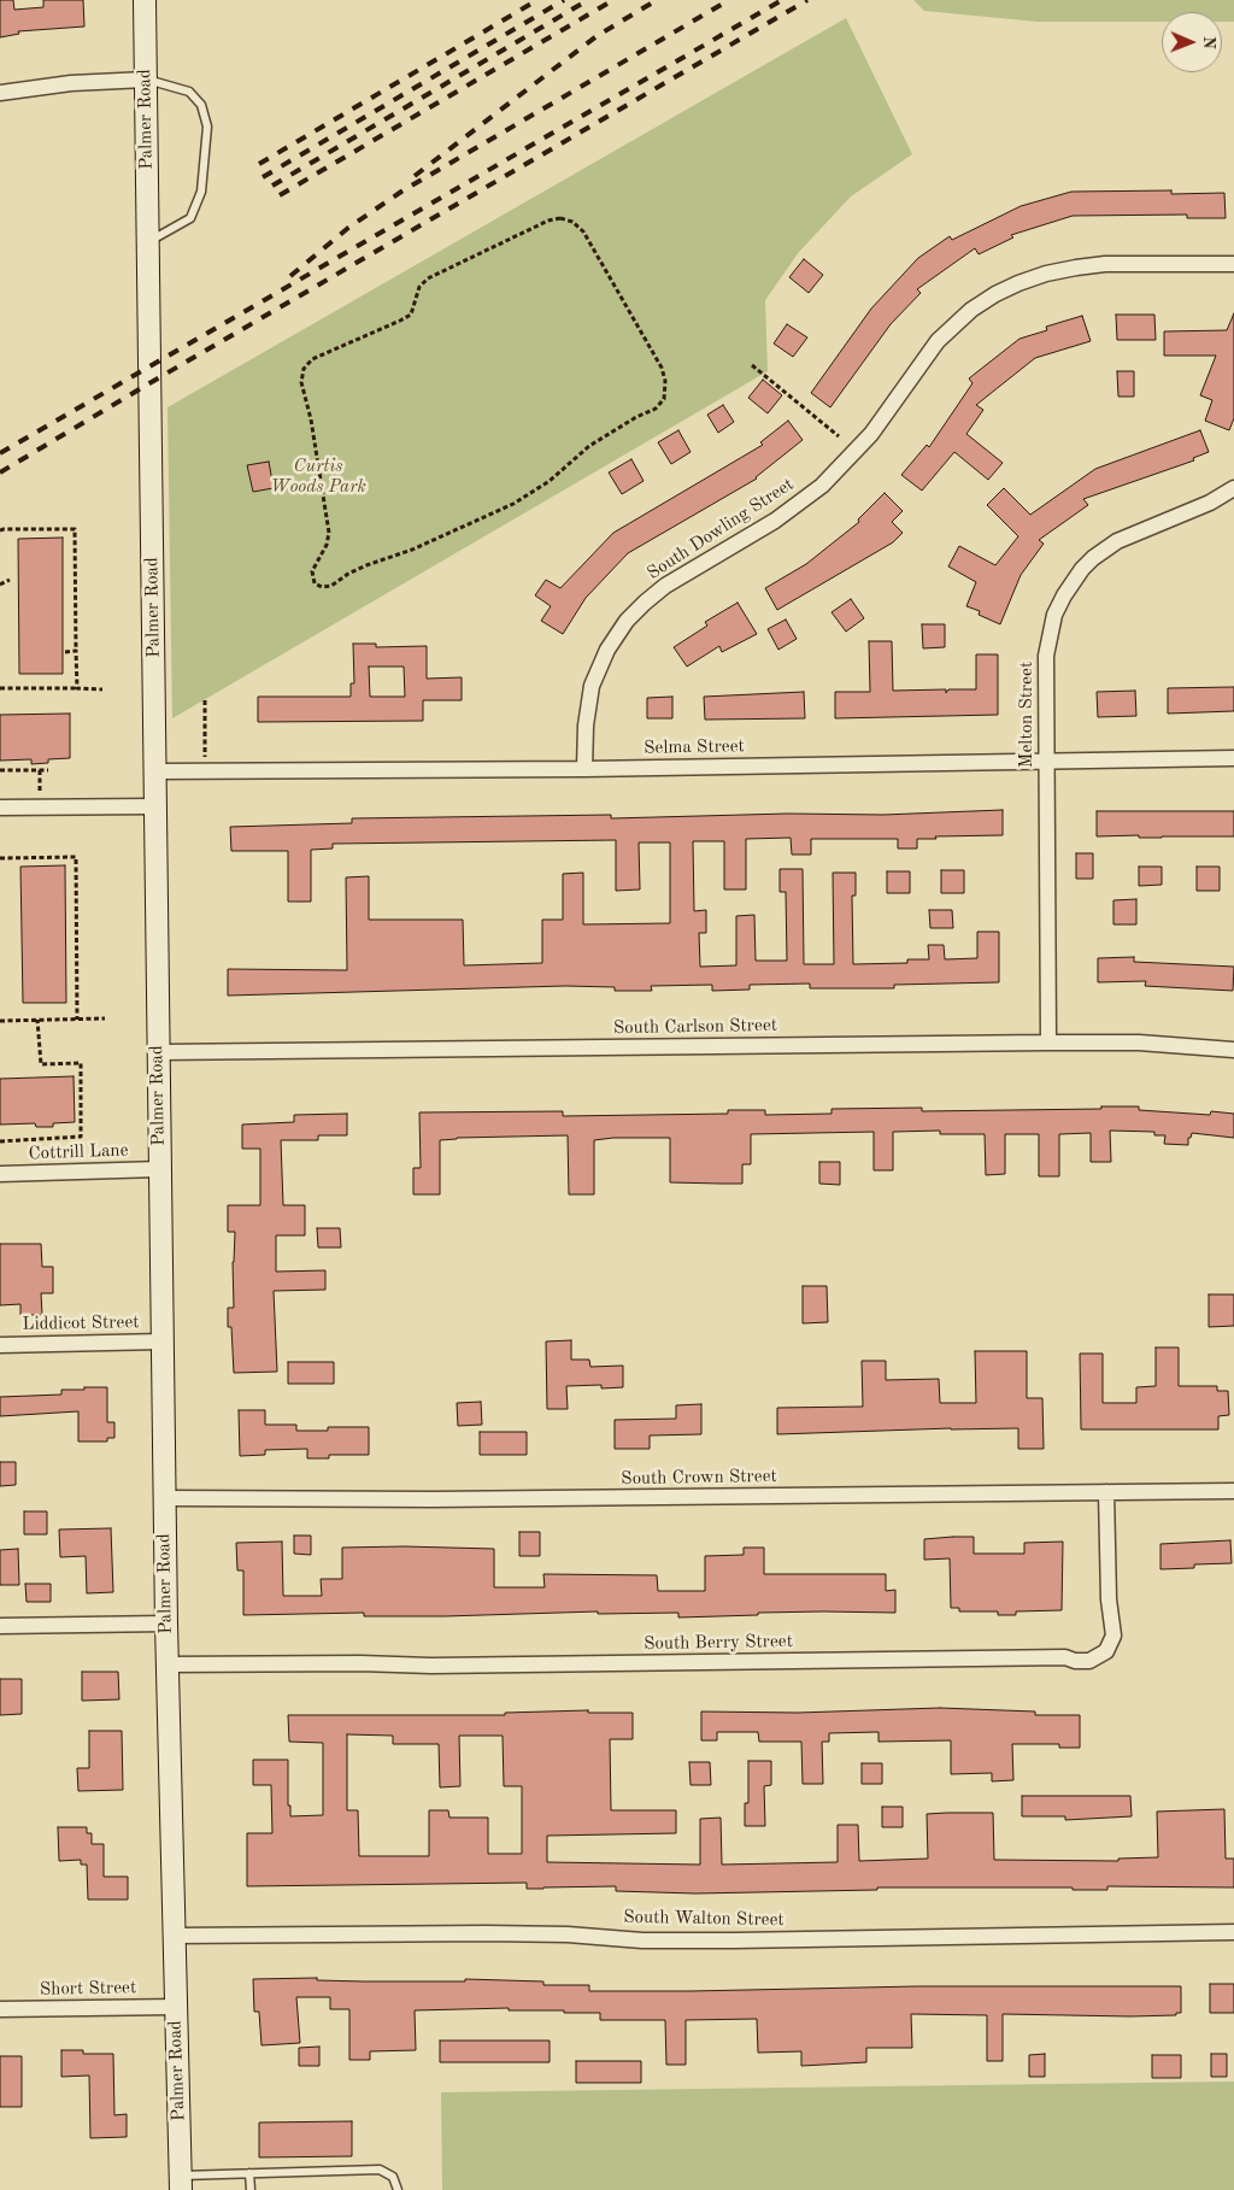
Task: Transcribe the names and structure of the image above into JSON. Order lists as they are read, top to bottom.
{
  "streets": {
    "street": [
      "Palmer Road",
      "South Dowling Street",
      "Melton Street",
      "Selma Street",
      "South Carlson Street",
      "Cottrill Lane",
      "Liddicot Street",
      "South Crown Street",
      "South Berry Street",
      "South Walton Street",
      "Short Street"
    ]
  },
  "crossings": [
    ["Palmer Road", "Selma Street"],
    ["Palmer Road", "South Carlson Street"],
    ["Palmer Road", "Cottrill Lane"],
    ["Palmer Road", "Liddicot Street"],
    ["Palmer Road", "South Crown Street"],
    ["Palmer Road", "South Berry Street"],
    ["Palmer Road", "South Walton Street"],
    ["Palmer Road", "Short Street"],
    ["South Dowling Street", "Selma Street"],
    ["Melton Street", "Selma Street"],
    ["Melton Street", "South Carlson Street"],
    ["South Crown Street", "South Berry Street"]
  ],
  "parks": ["Curtis Woods Park"],
  "north": "right"
}
